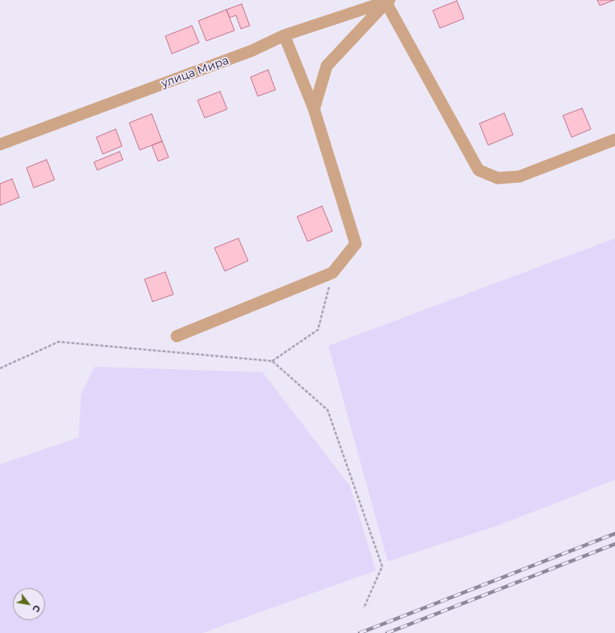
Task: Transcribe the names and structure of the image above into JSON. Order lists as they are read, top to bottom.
{
  "streets": {
    "street": ["улица Мира"]
  },
  "north": "bottom right"
}
